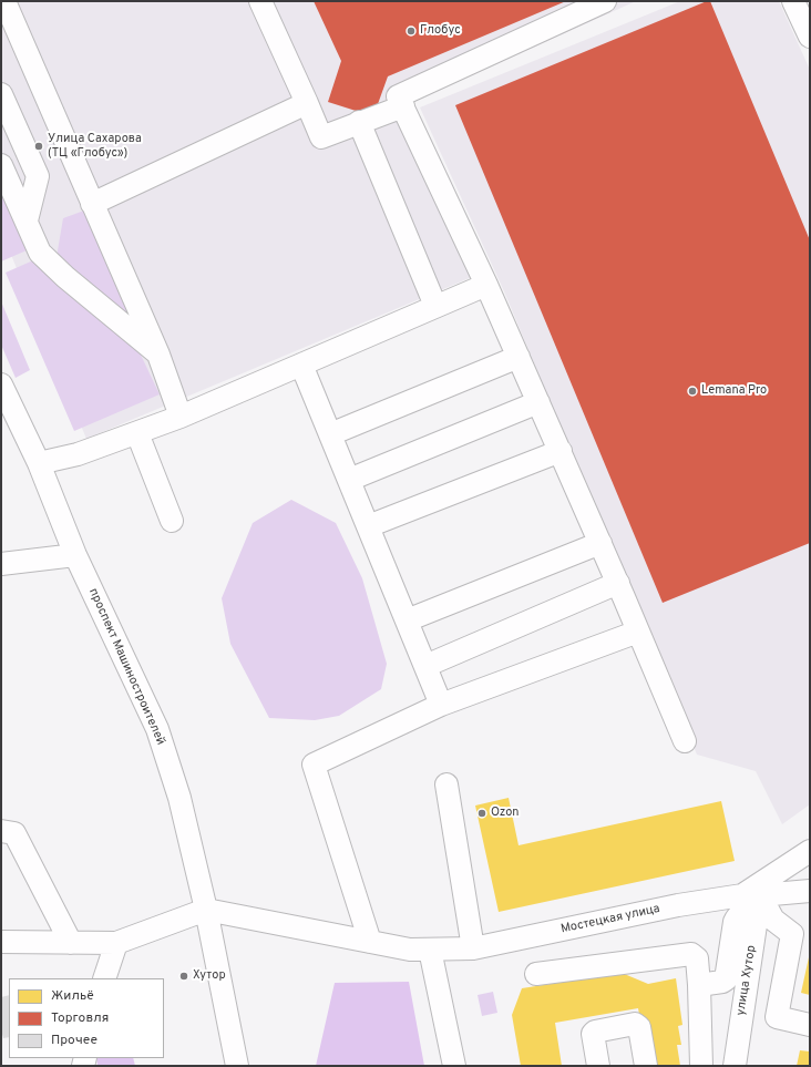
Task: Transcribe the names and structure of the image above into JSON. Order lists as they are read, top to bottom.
{
  "streets": {
    "street": ["проспект Машиностроителей", "Мостецкая улица", "улица Хутор"]
  },
  "crossings": [
    ["проспект Машиностроителей", "Мостецкая улица"],
    ["Мостецкая улица", "улица Хутор"]
  ],
  "places": [
    "Глобус",
    "Улица Сахарова (ТЦ «Глобус»)",
    "Lemana Pro",
    "Ozon",
    "Хутор"
  ],
  "legend": ["Жильё", "Торговля", "Прочее"]
}
